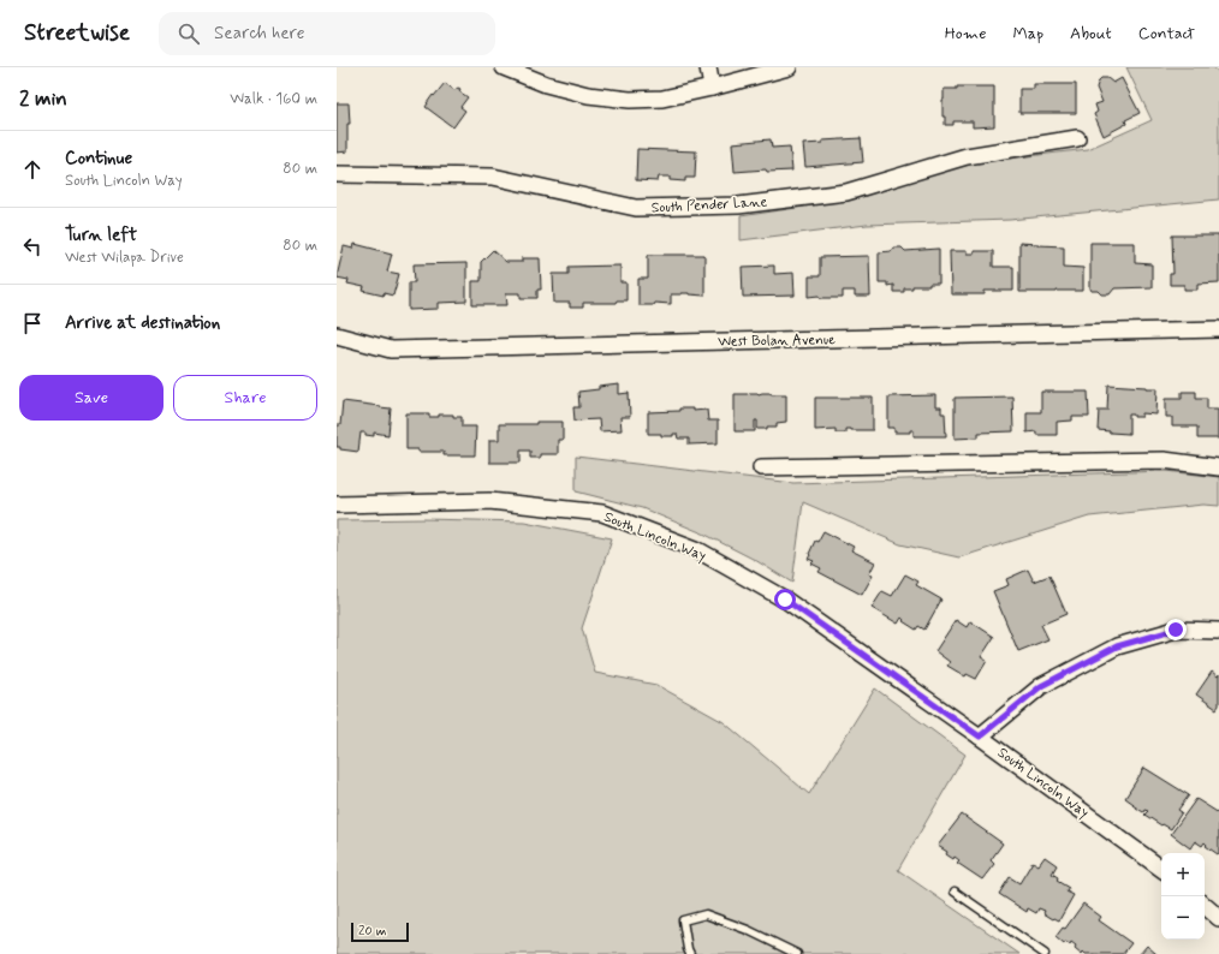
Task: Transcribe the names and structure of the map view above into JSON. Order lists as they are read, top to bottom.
{
  "streets": {
    "street": ["South Pender Lane", "West Bolan Avenue", "South Lincoln Way"]
  },
  "scale_bar": "20 m",
  "page": {
    "header": "Streetwise",
    "search": "Search here",
    "nav": [
      "Home",
      "Map",
      "About",
      "Contact"
    ],
    "heading": ["2 min", "Walk · 160 m"],
    "list": [
      ["Continue", "South Lincoln Way", "80 m"],
      ["Turn left", "West Wilapa Drive", "80 m"],
      "Arrive at destination"
    ],
    "buttons": ["Save", "Share"],
    "map_buttons": ["+", "−"],
    "scale": "20 m"
  }
}
